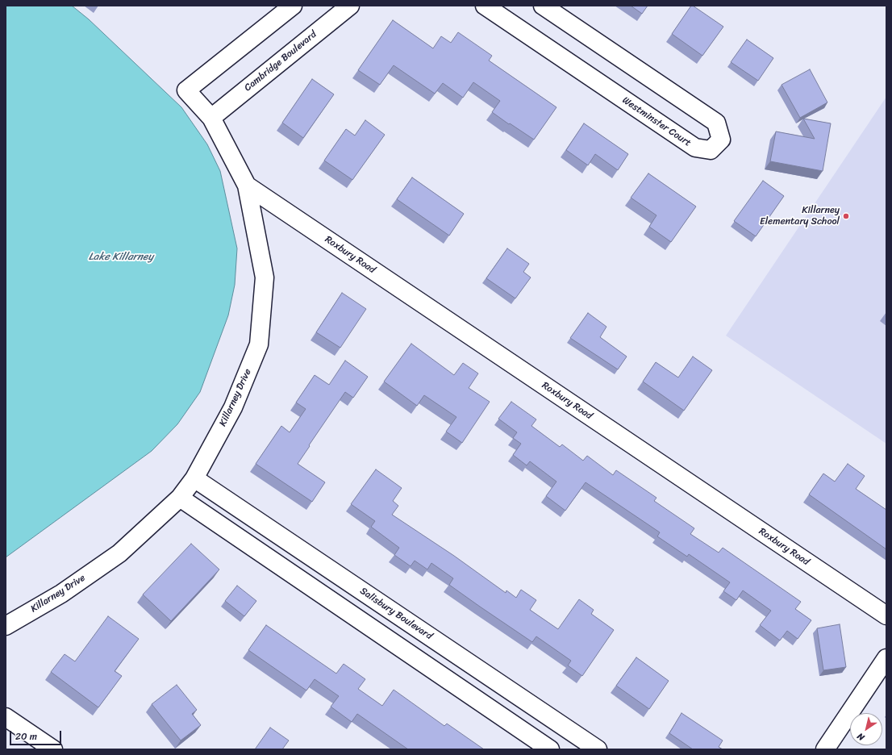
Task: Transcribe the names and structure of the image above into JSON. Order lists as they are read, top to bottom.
{
  "streets": {
    "street": [
      "Cambridge Boulevard",
      "Westminster Court",
      "Roxbury Road",
      "Killarney Drive",
      "Salisbury Boulevard"
    ]
  },
  "crossings": [
    ["Cambridge Boulevard", "Killarney Drive"],
    ["Roxbury Road", "Killarney Drive"],
    ["Killarney Drive", "Salisbury Boulevard"]
  ],
  "water": ["Lake Killarney"],
  "places": ["Killarney Elementary School"],
  "scale_bar": "20 m",
  "north": "bottom left"
}
